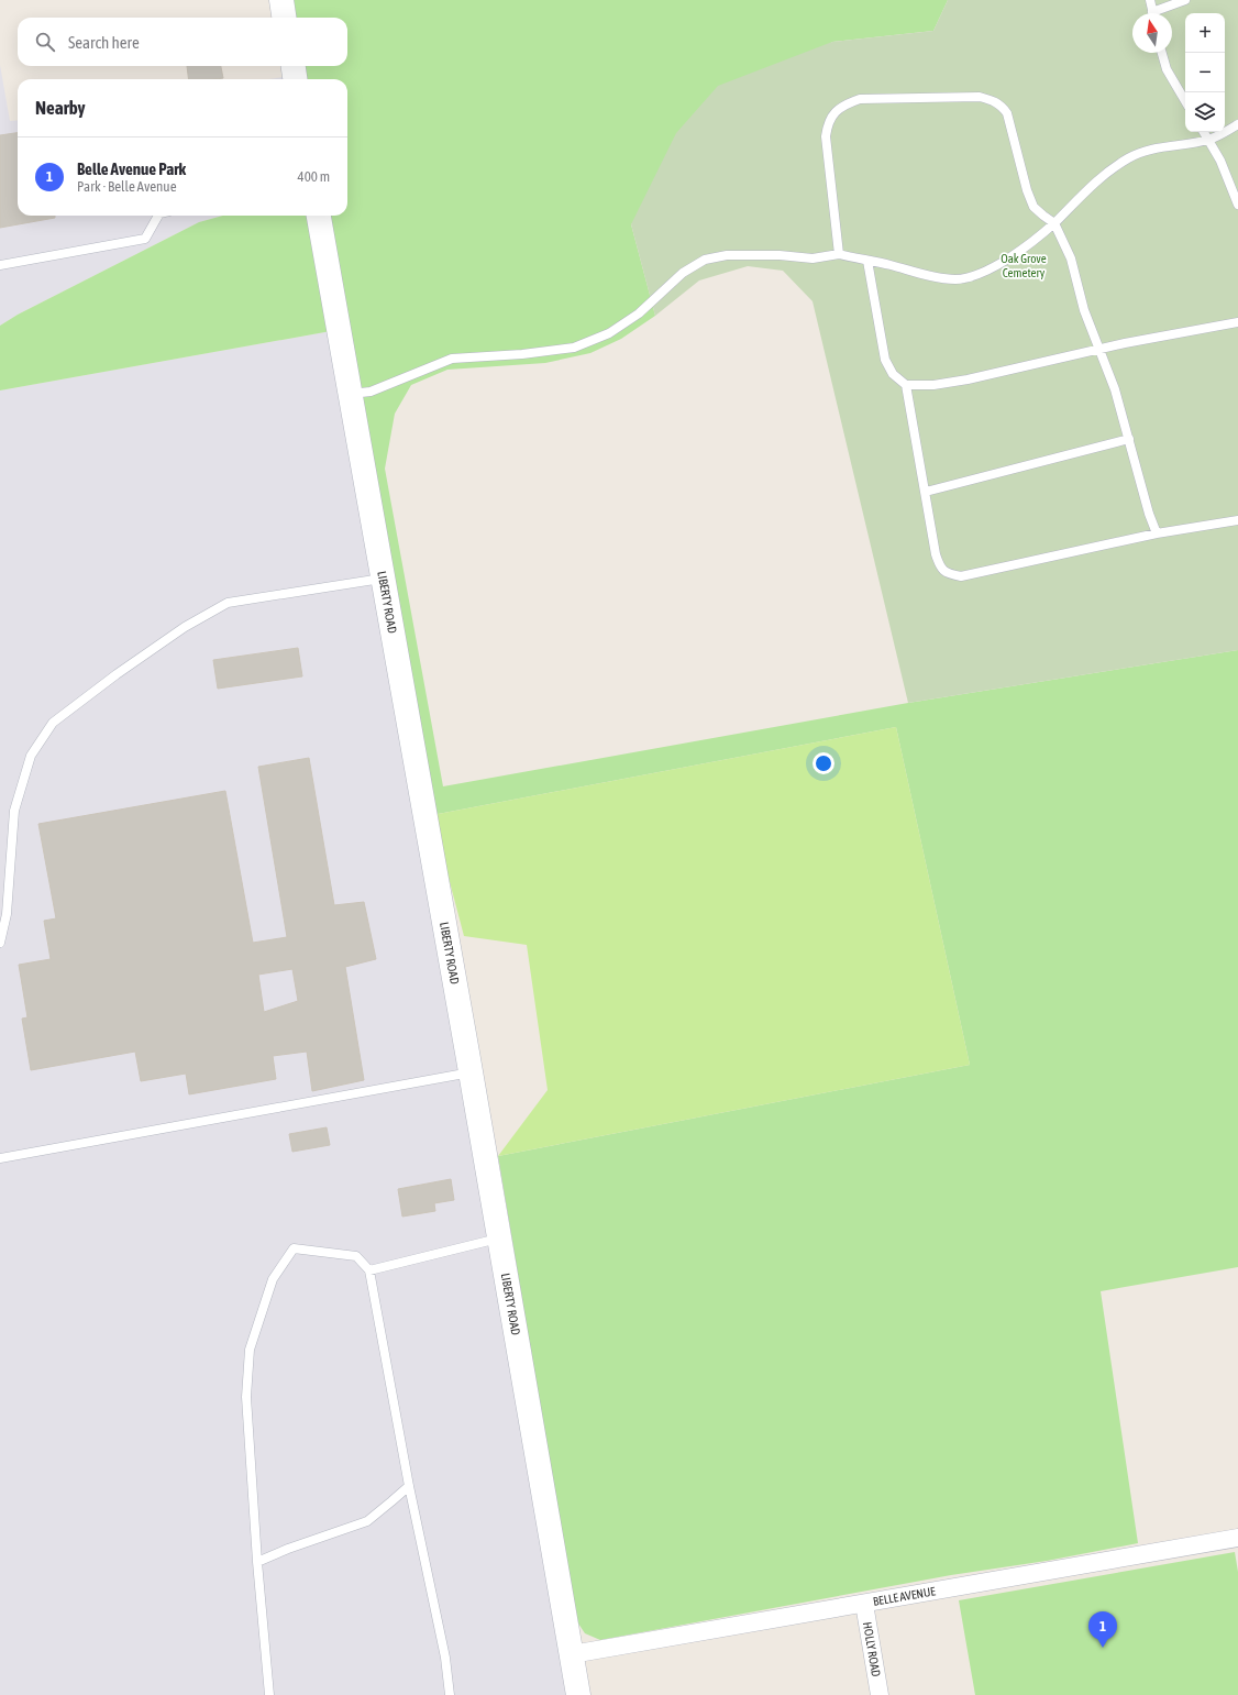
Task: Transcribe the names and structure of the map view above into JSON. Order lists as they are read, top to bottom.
{
  "streets": {
    "street": ["LIBERTY ROAD", "BELLE AVENUE", "HOLLY ROAD"]
  },
  "crossings": [
    ["LIBERTY ROAD", "BELLE AVENUE"],
    ["BELLE AVENUE", "HOLLY ROAD"]
  ],
  "parks": ["Oak Grove Cemetery"],
  "north": "top",
  "page": {
    "map_buttons": ["+", "−"],
    "search": "Search here",
    "heading": "Nearby",
    "list": [
      {
        "mark": "1",
        "name": "Belle Avenue Park",
        "note": "Park · Belle Avenue",
        "value": "400 m"
      }
    ],
    "pins": "1"
  }
}
